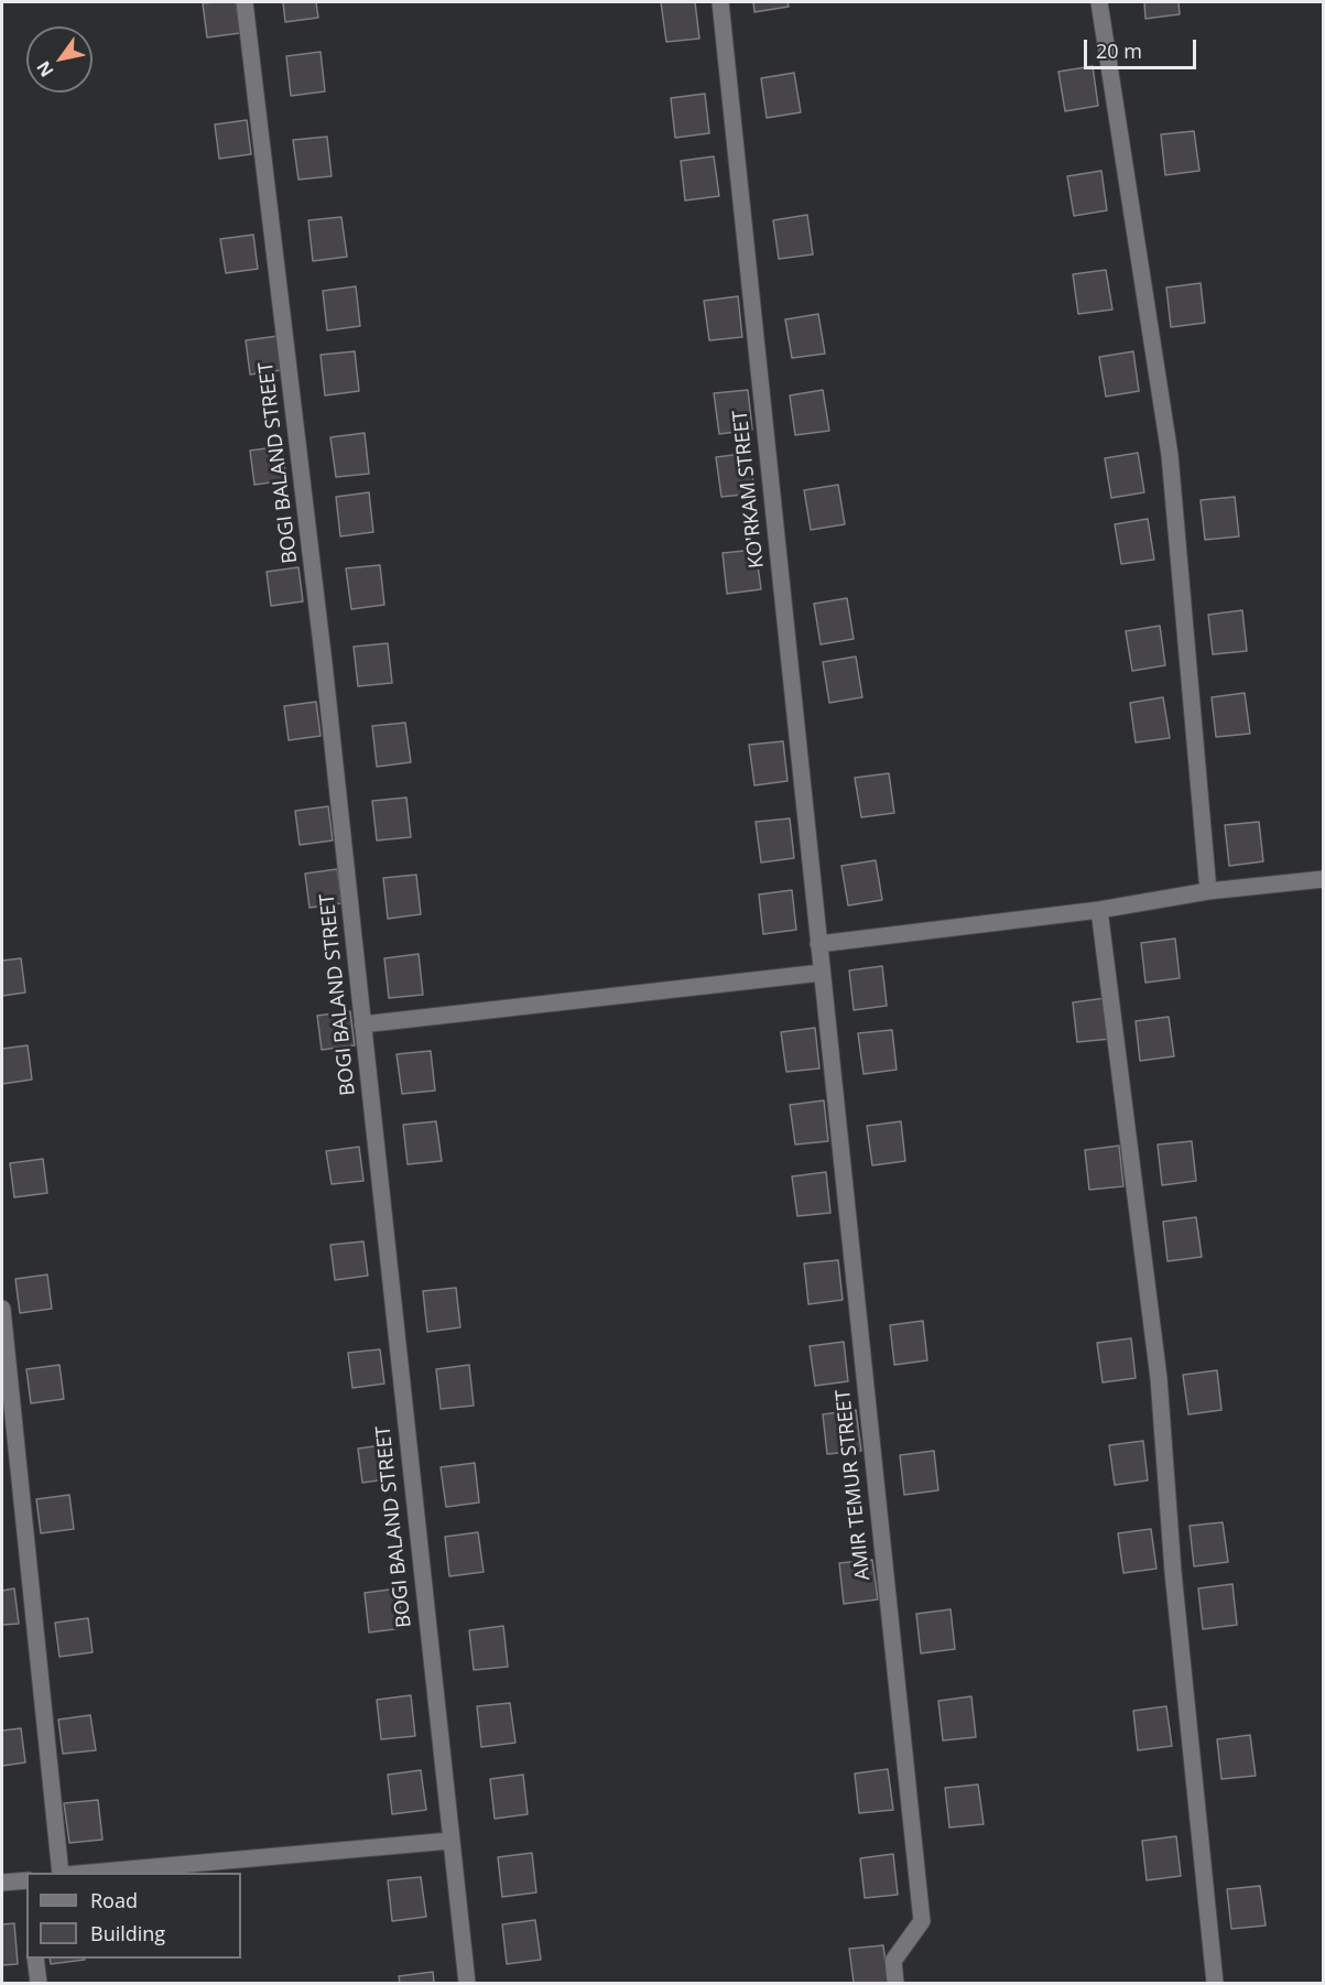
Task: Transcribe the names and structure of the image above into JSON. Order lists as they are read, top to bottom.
{
  "streets": {
    "street": ["BOGI BALAND STREET", "KO'RKAM STREET", "AMIR TEMUR STREET"]
  },
  "crossings": [
    ["KO'RKAM STREET", "AMIR TEMUR STREET"]
  ],
  "legend": ["Road", "Building"],
  "scale_bar": "20 m",
  "north": "bottom left"
}
